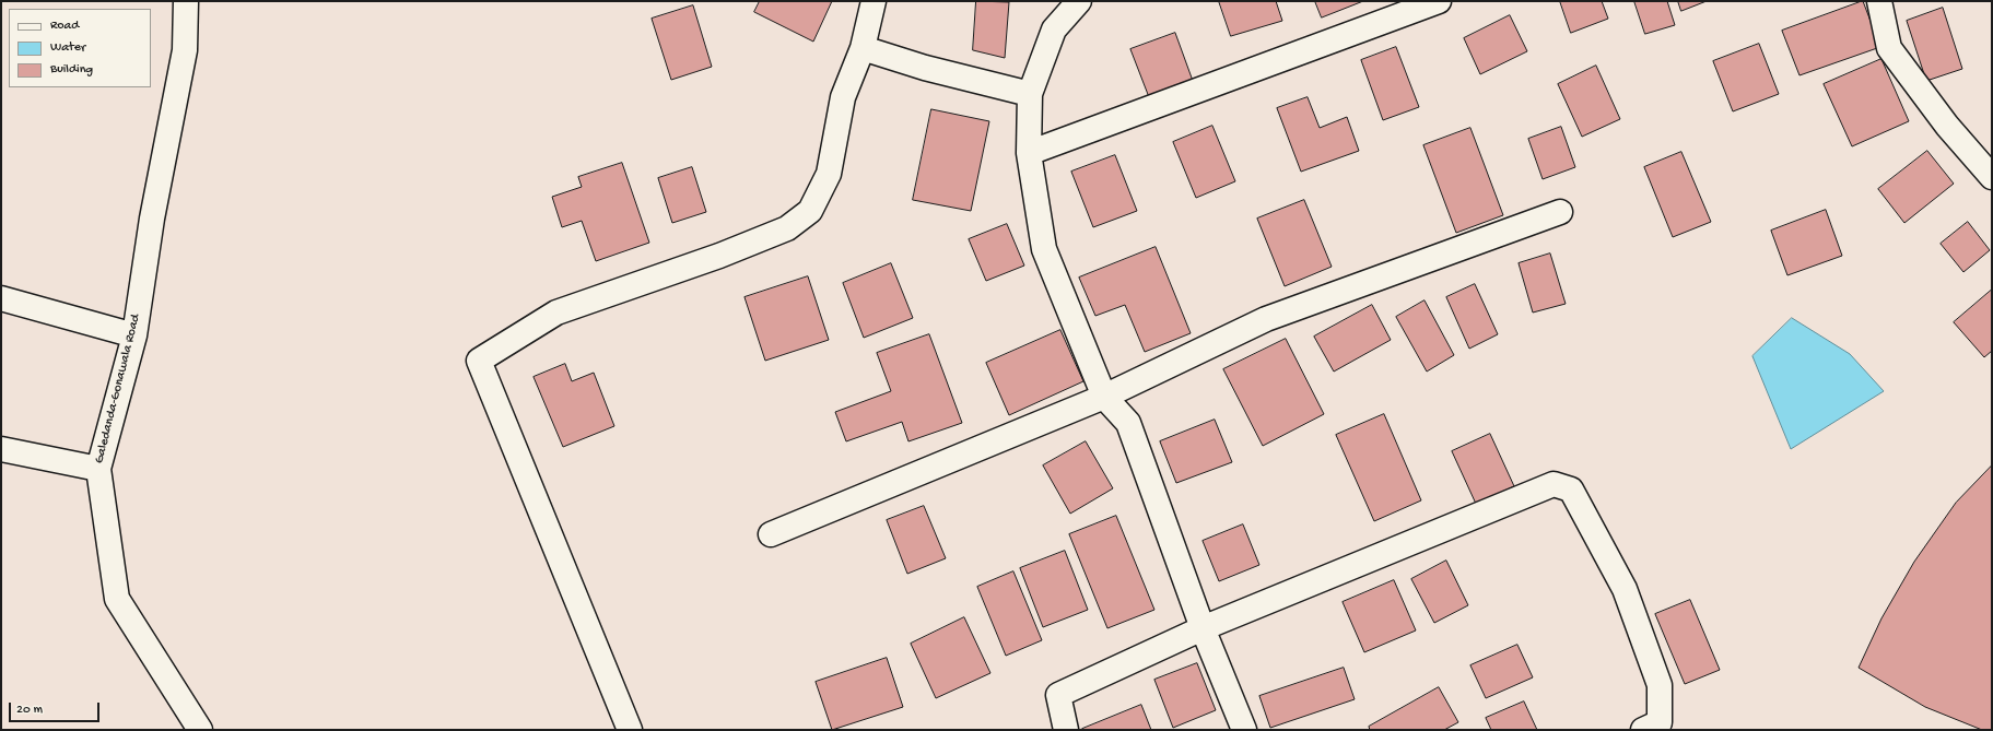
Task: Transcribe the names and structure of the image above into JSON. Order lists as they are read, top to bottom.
{
  "streets": {
    "street": ["Galedanda-Gonawala Road"]
  },
  "legend": ["Road", "Water", "Building"],
  "scale_bar": "20 m"
}
